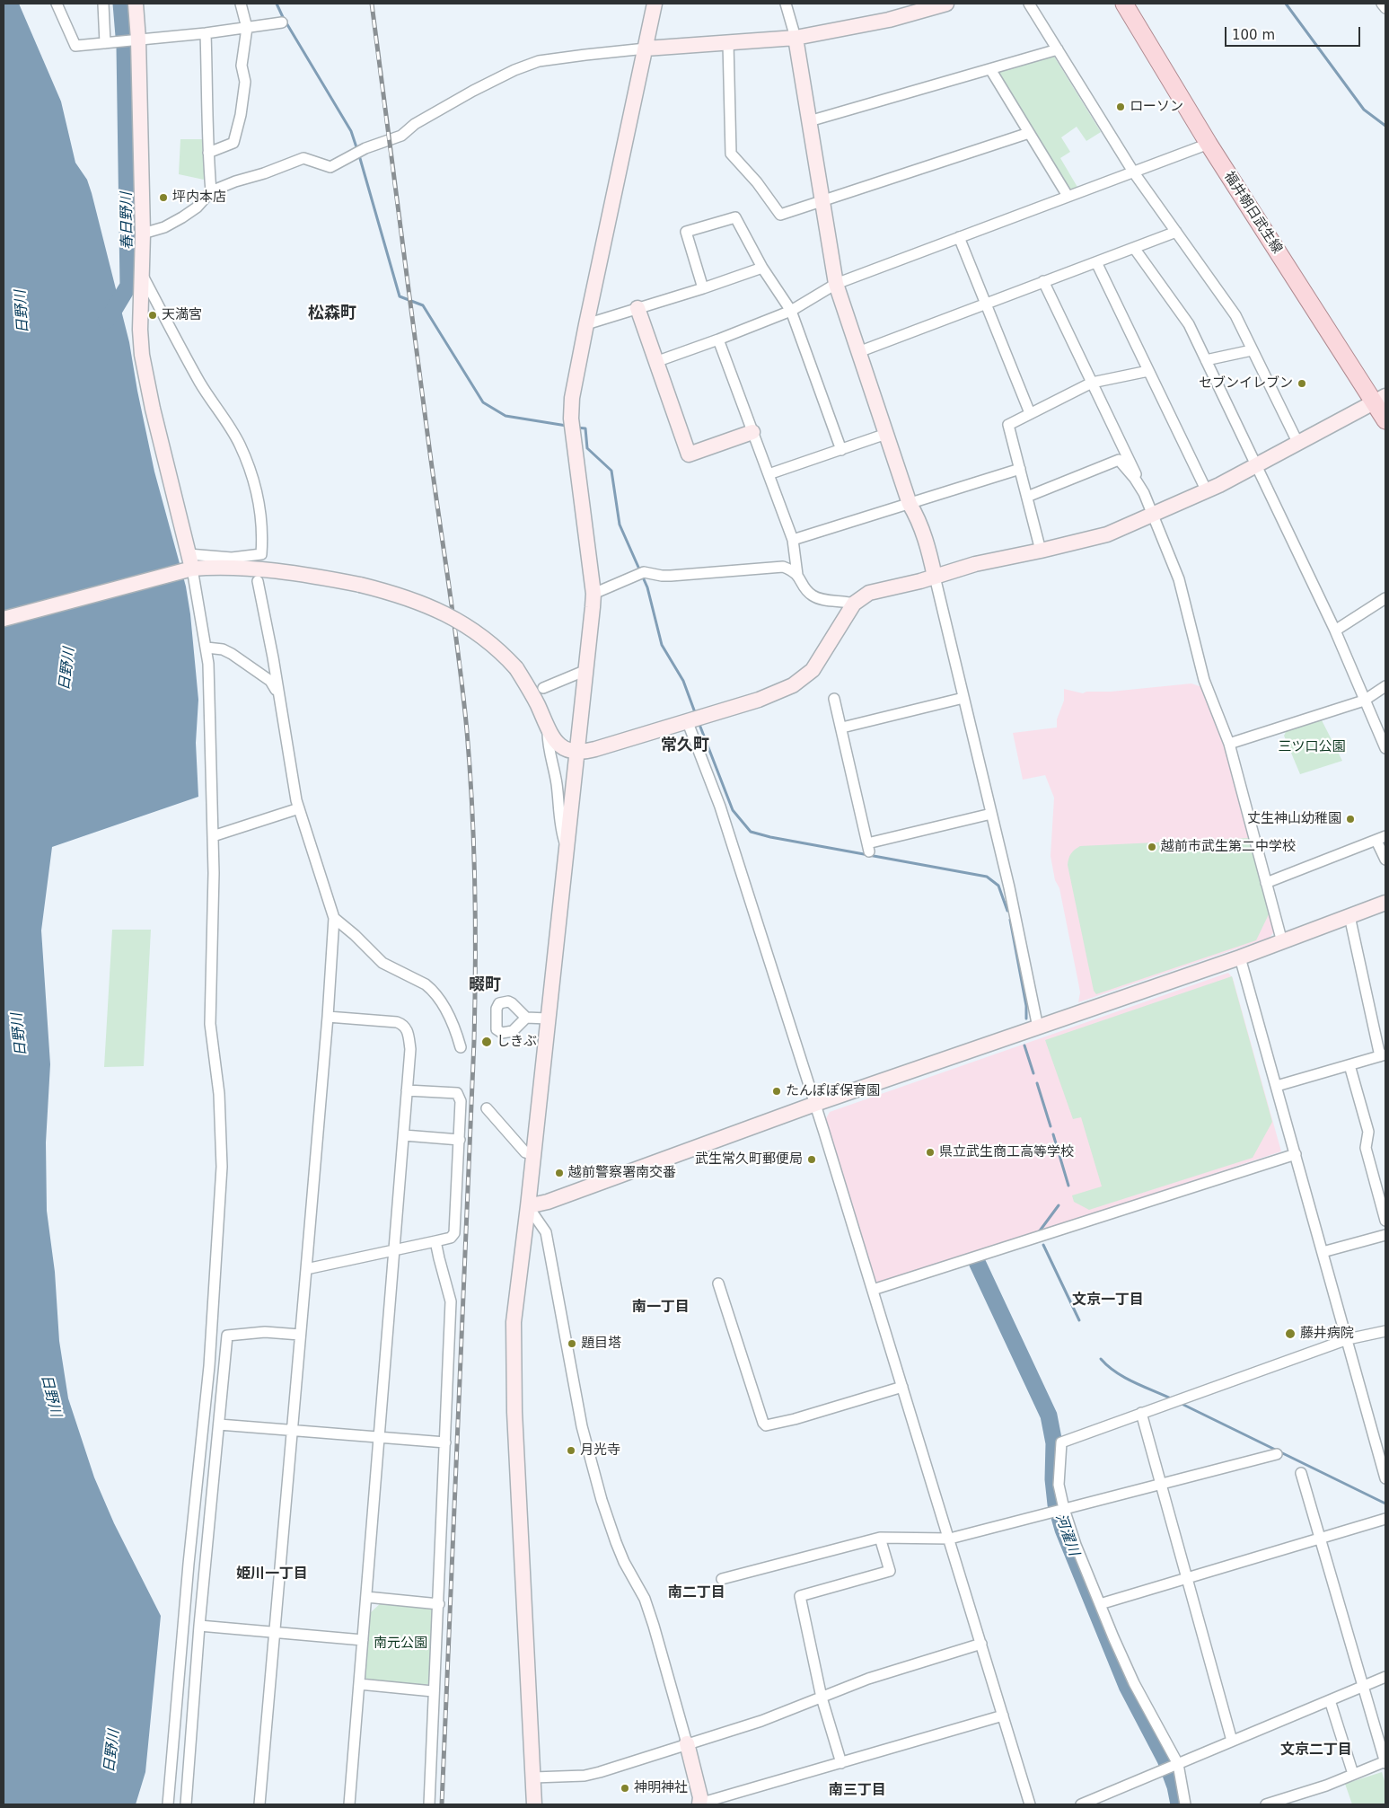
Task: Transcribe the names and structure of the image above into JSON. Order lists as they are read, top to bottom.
{
  "streets": {
    "main road": ["福井朝日武生線"]
  },
  "districts": [
    "松森町",
    "常久町",
    "畷町",
    "文京一丁目",
    "南一丁目",
    "姫川一丁目",
    "南二丁目",
    "文京二丁目",
    "南三丁目"
  ],
  "water": ["春日野川", "日野川", "河濯川"],
  "parks": ["三ツ口公園", "南元公園"],
  "places": [
    "ローソン",
    "坪内本店",
    "天満宮",
    "セブンイレブン",
    "丈生神山幼稚園",
    "越前市武生第二中学校",
    "しきぶ",
    "たんぽぽ保育園",
    "県立武生商工高等学校",
    "武生常久町郵便局",
    "越前警察署南交番",
    "藤井病院",
    "題目塔",
    "月光寺",
    "神明神社"
  ],
  "scale_bar": "100 m"
}
